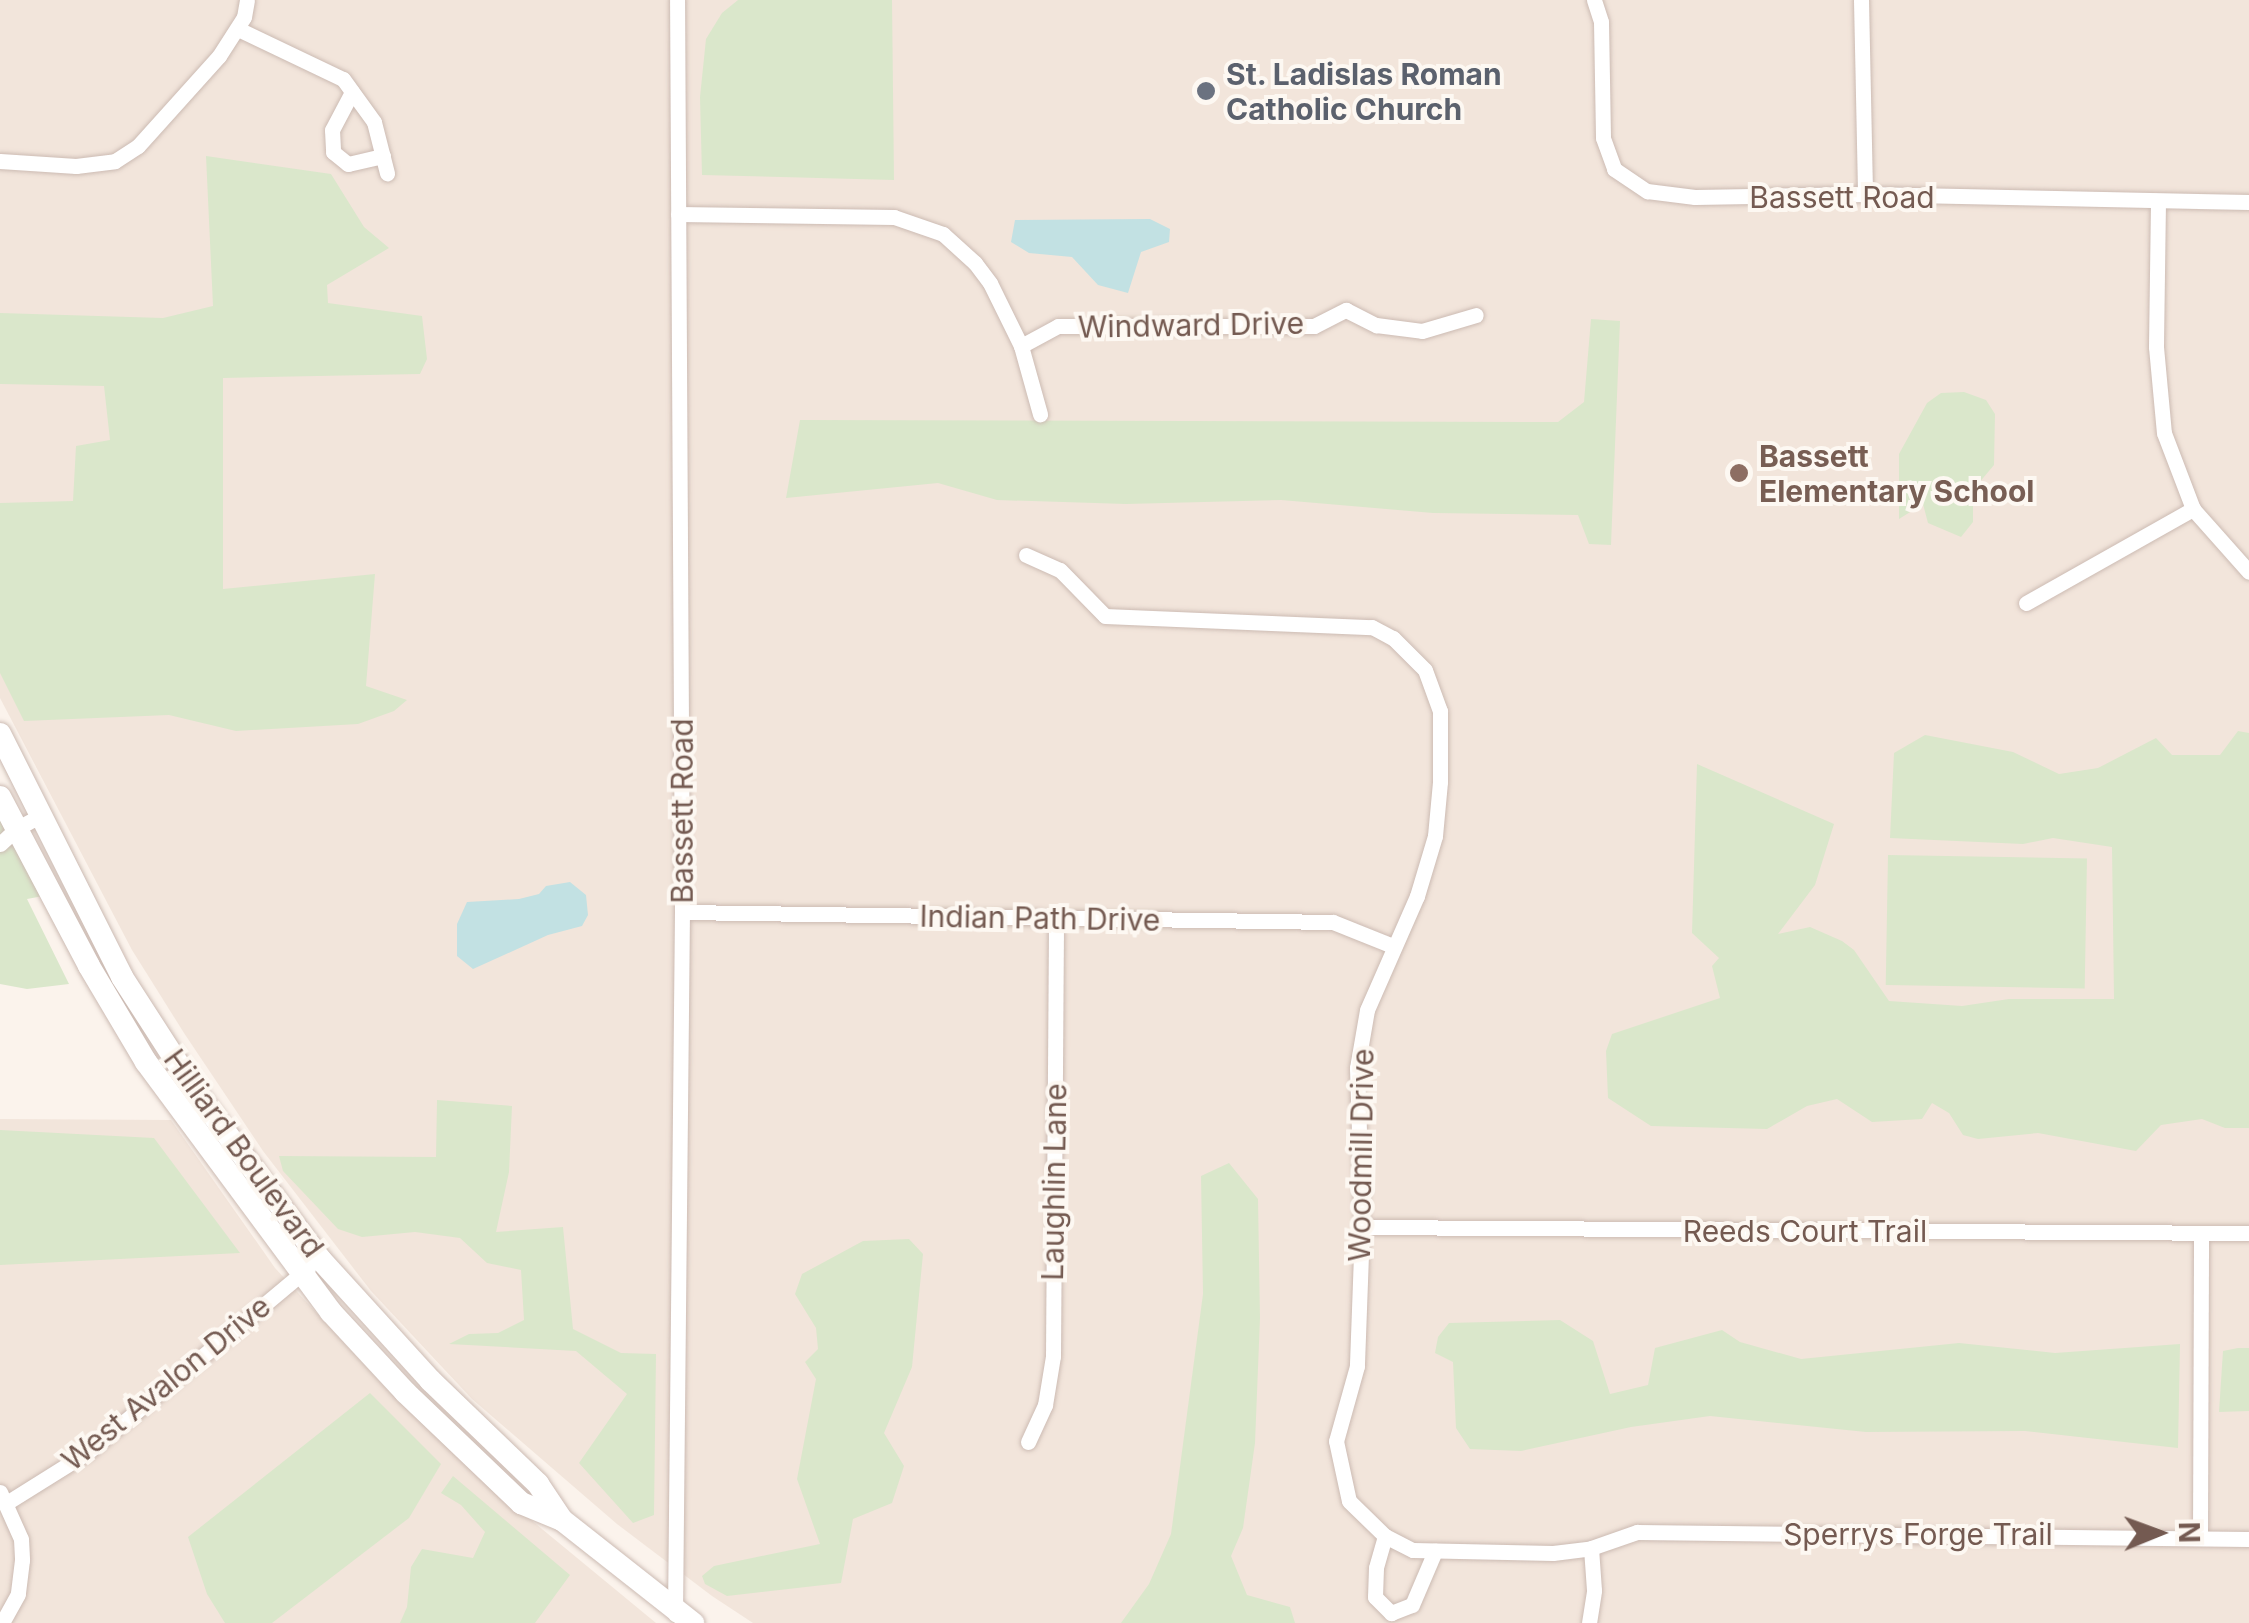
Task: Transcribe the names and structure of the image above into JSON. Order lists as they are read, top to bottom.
{
  "streets": {
    "main road": ["Hilliard Boulevard"],
    "street": [
      "Bassett Road",
      "Windward Drive",
      "Indian Path Drive",
      "Woodmill Drive",
      "Laughlin Lane",
      "Reeds Court Trail",
      "West Avalon Drive",
      "Sperrys Forge Trail"
    ]
  },
  "crossings": [
    ["Bassett Road", "Indian Path Drive"],
    ["Bassett Road", "Hilliard Boulevard"],
    ["Indian Path Drive", "Woodmill Drive"],
    ["Indian Path Drive", "Laughlin Lane"],
    ["Hilliard Boulevard", "West Avalon Drive"],
    ["Woodmill Drive", "Reeds Court Trail"],
    ["Woodmill Drive", "Sperrys Forge Trail"]
  ],
  "places": ["St. Ladislas Roman Catholic Church", "Bassett Elementary School"],
  "north": "right"
}
